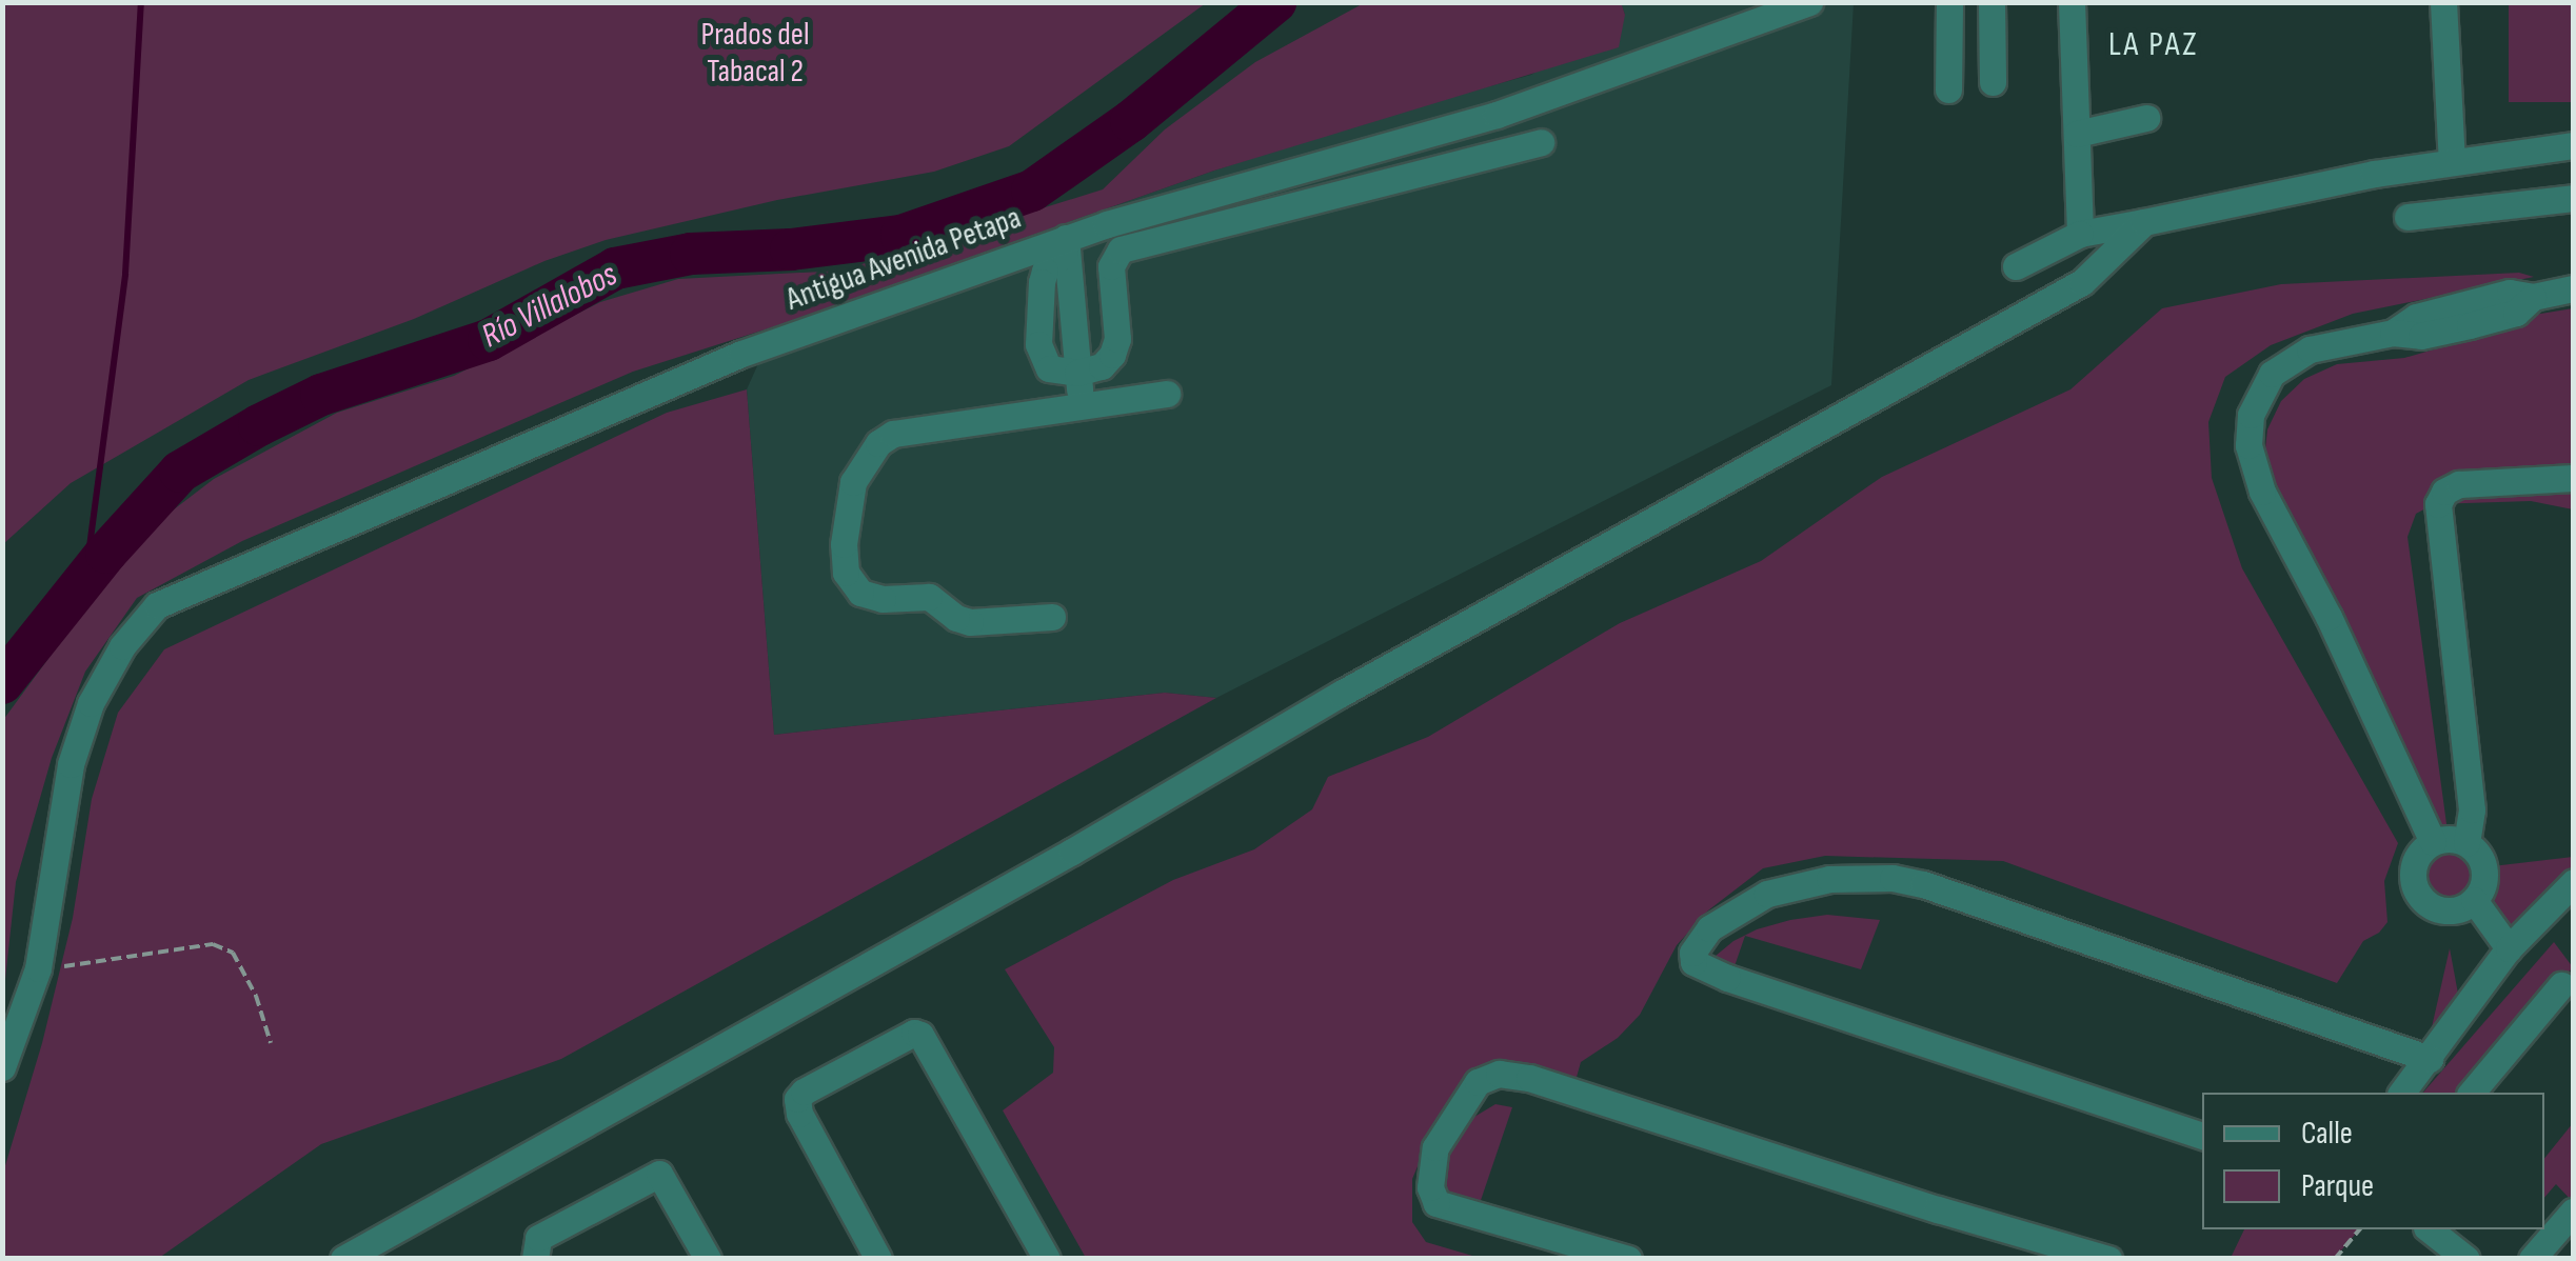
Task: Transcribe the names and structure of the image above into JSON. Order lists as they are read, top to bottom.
{
  "streets": {
    "street": ["Antigua Avenida Petapa"]
  },
  "districts": ["LA PAZ"],
  "water": ["Río Villalobos"],
  "parks": ["Prados del Tabacal 2"],
  "legend": ["Calle", "Parque"]
}
